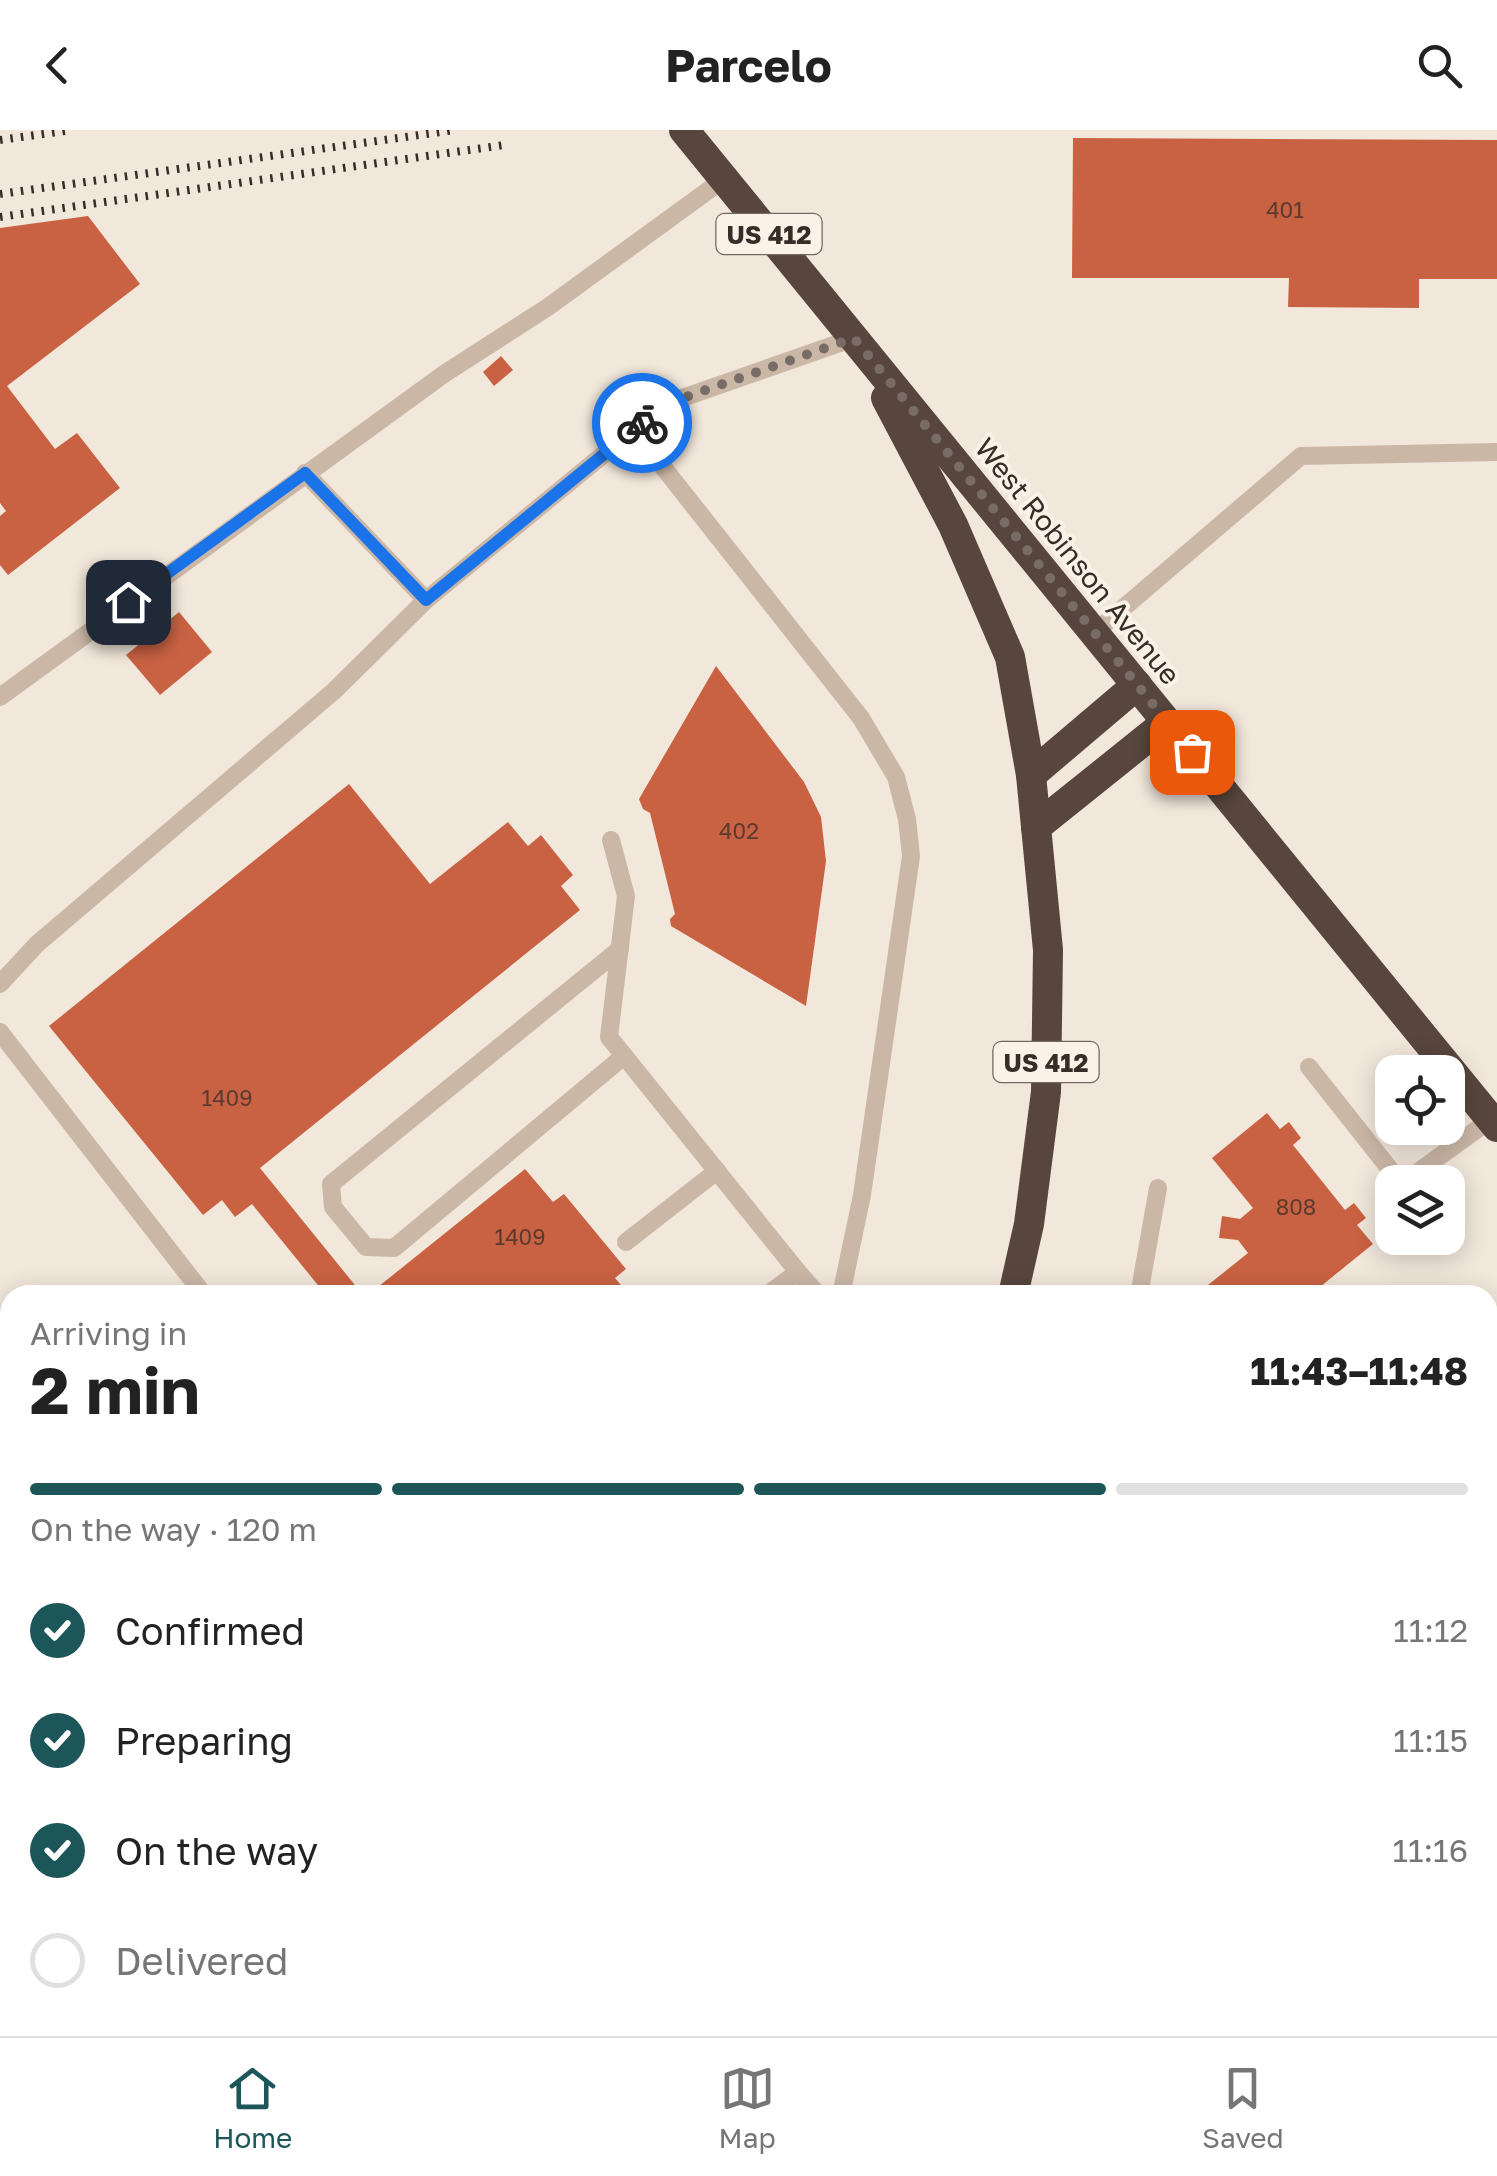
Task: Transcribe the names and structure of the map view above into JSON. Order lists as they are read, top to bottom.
{
  "streets": {
    "highway": ["US 412", "West Robinson Avenue"]
  },
  "crossings": [
    ["US 412", "West Robinson Avenue"]
  ],
  "house_numbers": [
    "401",
    "402",
    "1409",
    "808",
    "1409"
  ],
  "page": {
    "header": "Parcelo",
    "heading": ["2 min", "Arriving in", "11:43–11:48"],
    "bar": "On the way · 120 m",
    "list": [
      ["Confirmed", "11:12"],
      ["Preparing", "11:15"],
      ["On the way", "11:16"],
      "Delivered"
    ],
    "tabs": ["Home", "Map", "Saved"]
  }
}
